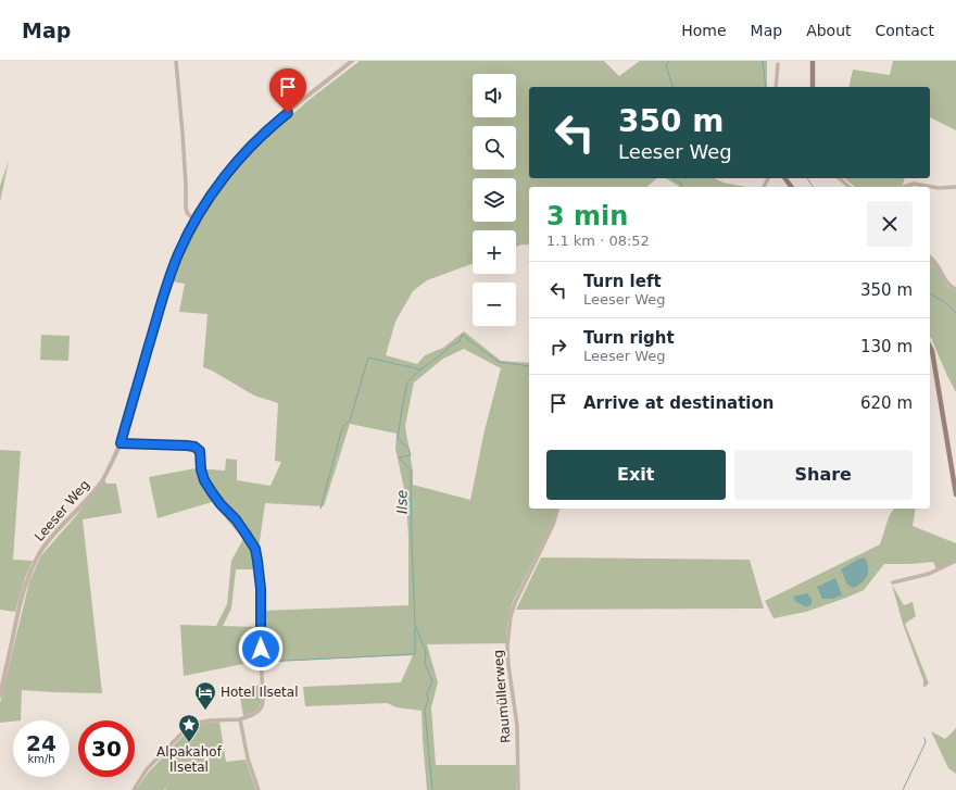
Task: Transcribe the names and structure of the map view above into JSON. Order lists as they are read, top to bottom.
{
  "streets": {
    "street": ["Leeser Weg", "Raumüllerweg"]
  },
  "water": ["Ilse"],
  "places": {
    "hotel": ["Hotel Ilsetal"],
    "place": ["Alpakahof Ilsetal"]
  },
  "page": {
    "header": "Map",
    "nav": [
      "Home",
      "Map",
      "About",
      "Contact"
    ],
    "map_buttons": ["+", "−"],
    "turn": ["350 m", "Leeser Weg"],
    "heading": ["3 min", "1.1 km · 08:52"],
    "list": [
      {
        "name": "Turn left",
        "note": "Leeser Weg",
        "value": "350 m"
      },
      {
        "name": "Turn right",
        "note": "Leeser Weg",
        "value": "130 m"
      },
      {
        "name": "Arrive at destination",
        "value": "620 m"
      }
    ],
    "buttons": ["Exit", "Share"],
    "speed": "24 km/h",
    "limit": "30"
  }
}
